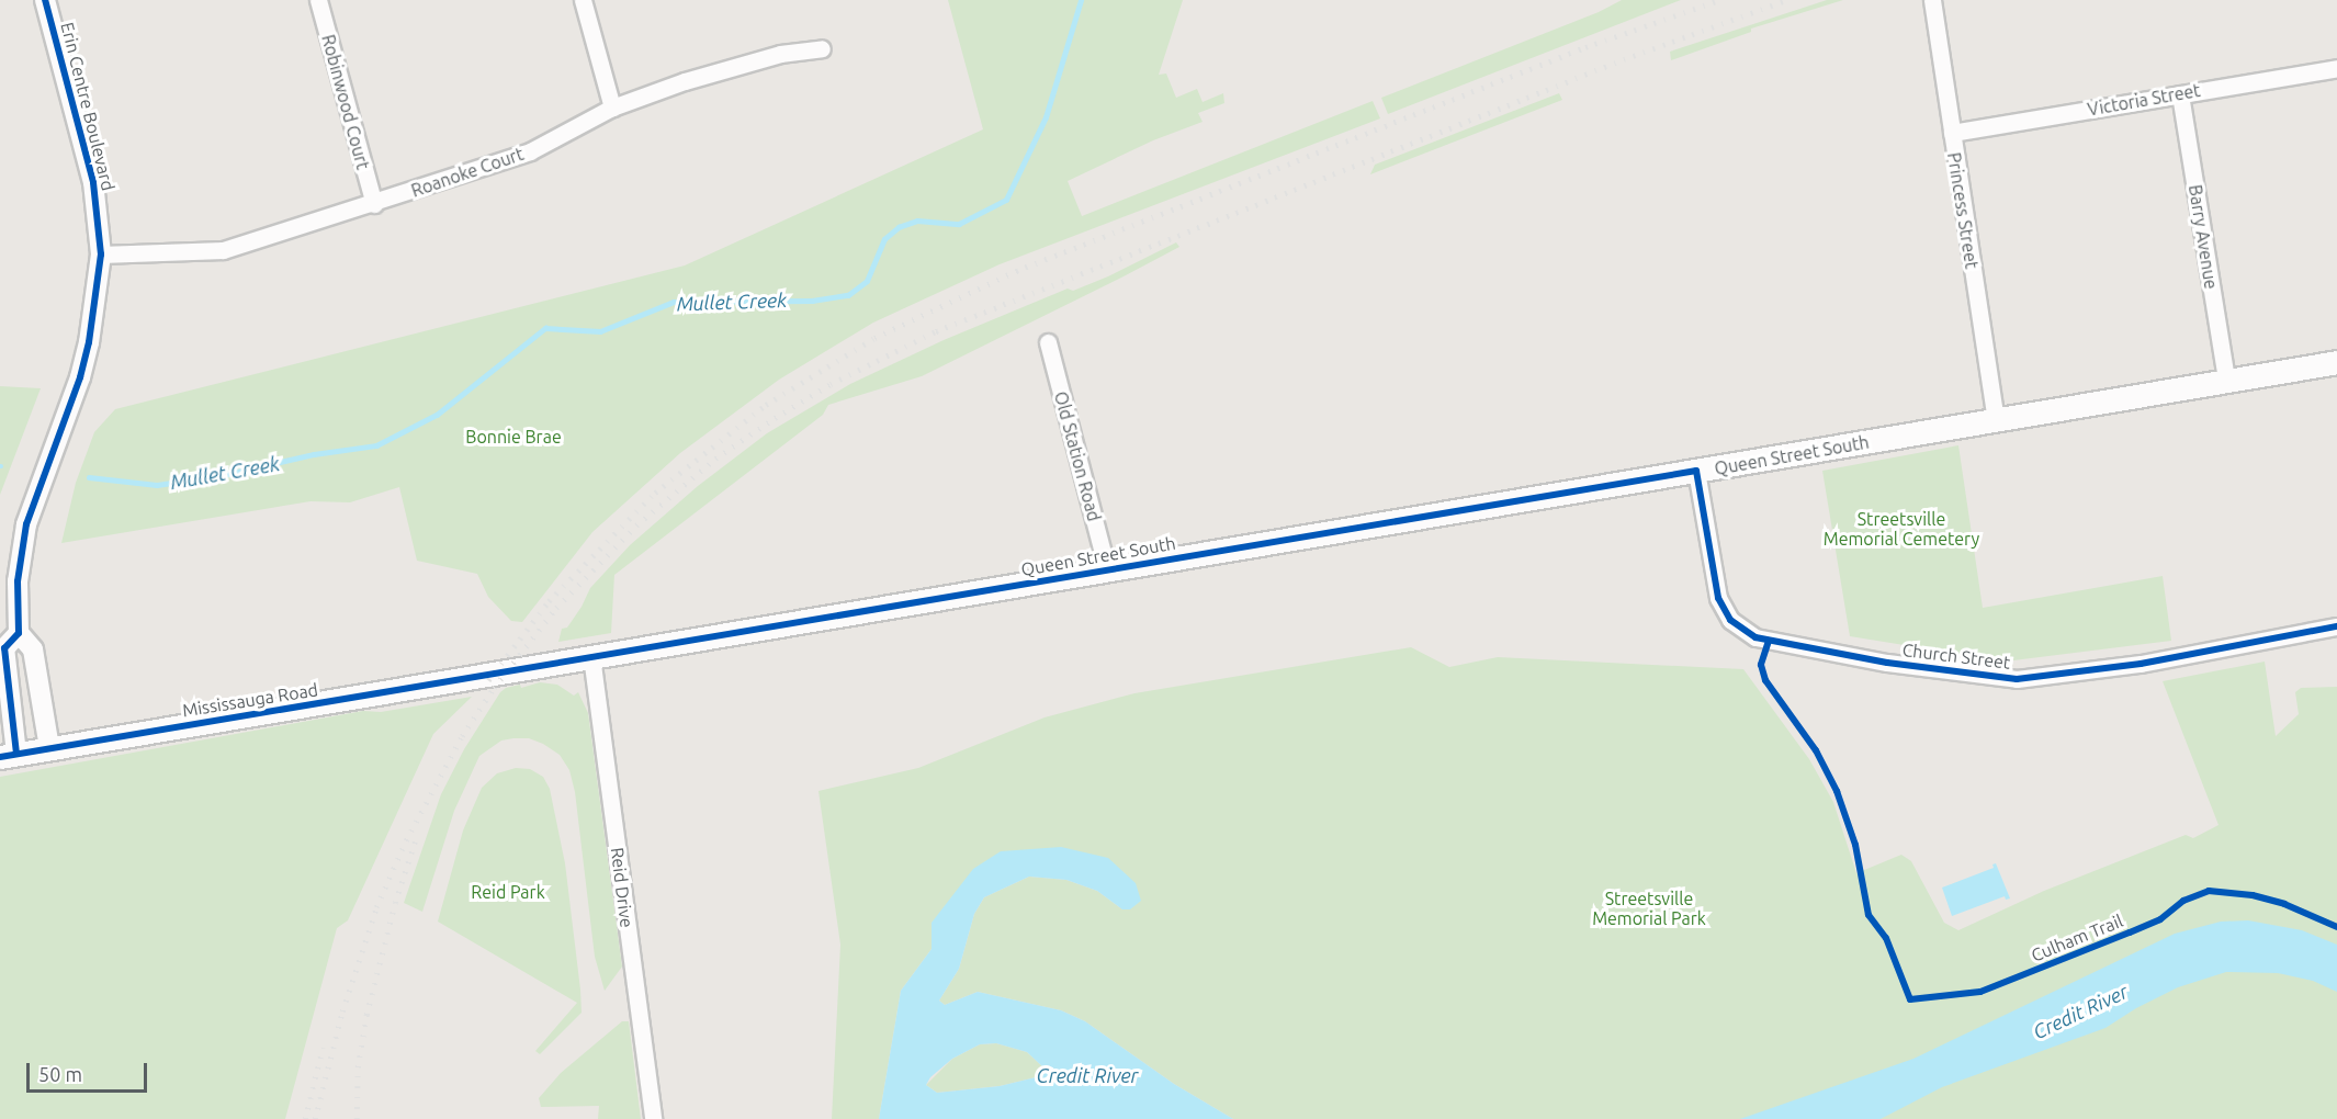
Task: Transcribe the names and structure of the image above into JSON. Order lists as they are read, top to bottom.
{
  "streets": {
    "main road": ["Queen Street South", "Mississauga Road"],
    "street": [
      "Victoria Street",
      "Robinwood Court",
      "Erin Centre Boulevard",
      "Roanoke Court",
      "Princess Street",
      "Barry Avenue",
      "Old Station Road",
      "Church Street",
      "Reid Drive"
    ],
    "cycle path": ["Culham Trail"]
  },
  "crossings": [
    ["Victoria Street", "Princess Street"],
    ["Victoria Street", "Barry Avenue"],
    ["Robinwood Court", "Roanoke Court"],
    ["Erin Centre Boulevard", "Roanoke Court"],
    ["Erin Centre Boulevard", "Mississauga Road"],
    ["Princess Street", "Queen Street South"],
    ["Barry Avenue", "Queen Street South"],
    ["Queen Street South", "Old Station Road"],
    ["Queen Street South", "Church Street"],
    ["Queen Street South", "Mississauga Road"],
    ["Queen Street South", "Reid Drive"]
  ],
  "water": ["Mullet Creek", "Credit River"],
  "parks": [
    "Bonnie Brae",
    "Streetsville Memorial Cemetery",
    "Reid Park",
    "Streetsville Memorial Park"
  ],
  "scale_bar": "50 m"
}
